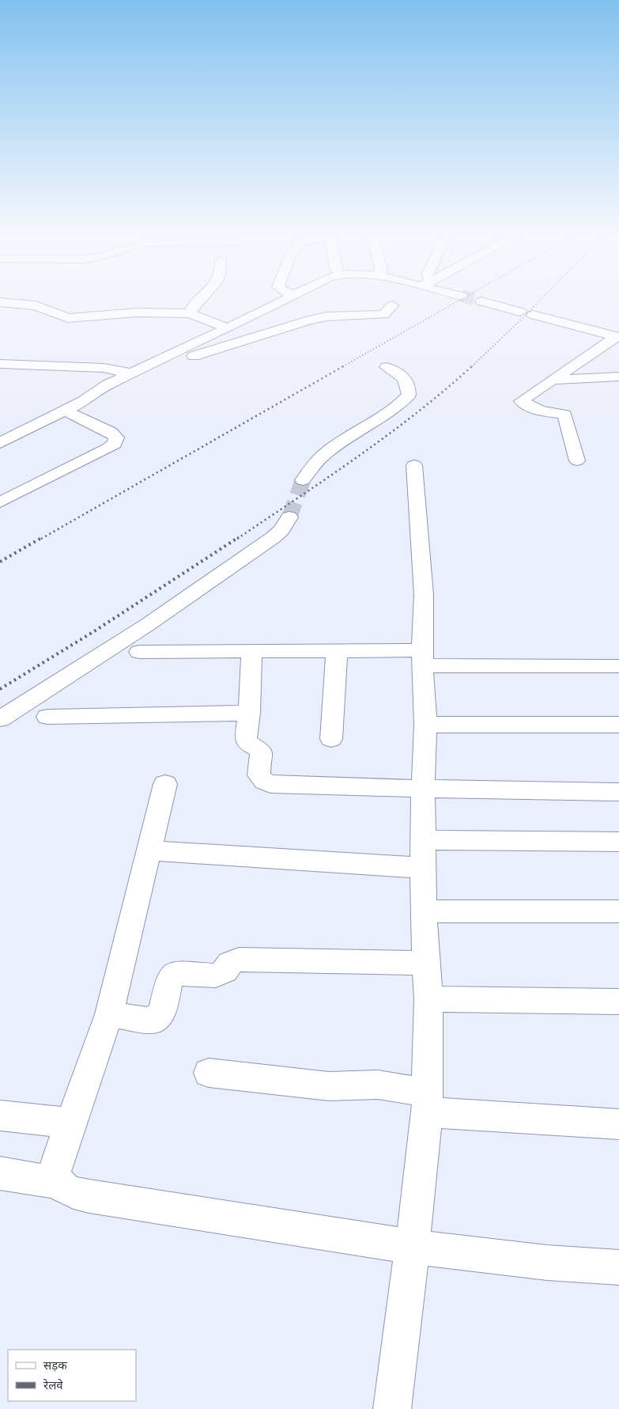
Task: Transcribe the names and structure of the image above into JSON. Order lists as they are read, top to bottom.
{
  "legend": ["सड़क", "रेलवे"]
}
